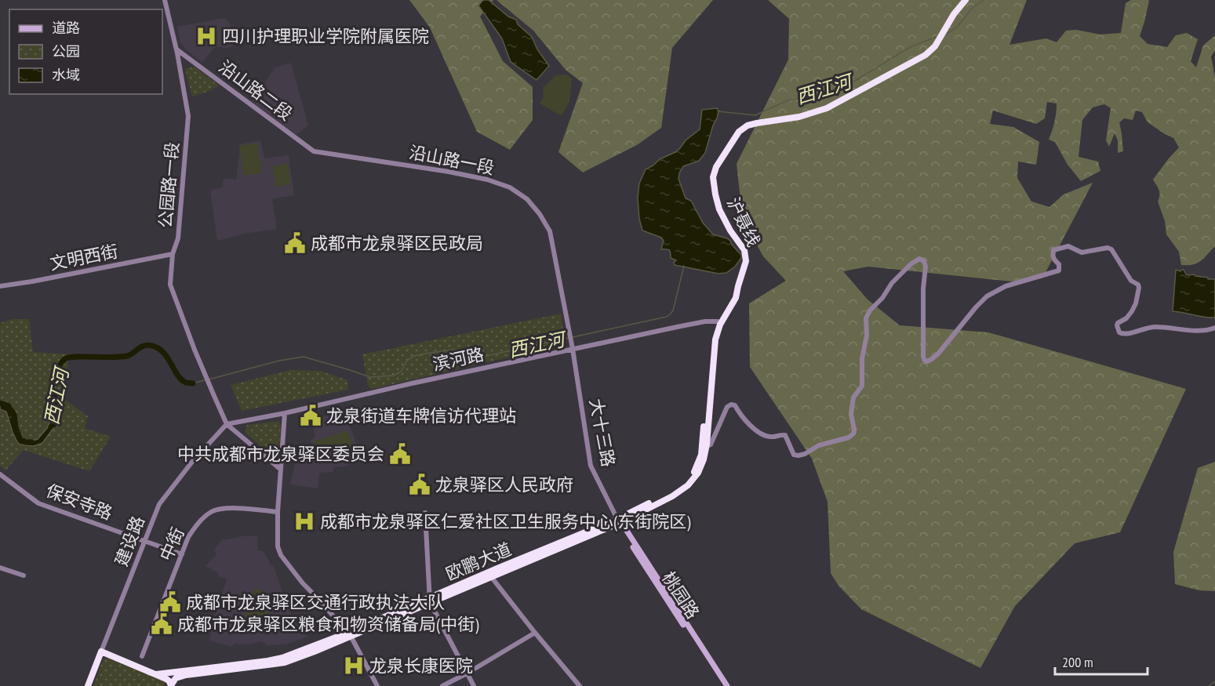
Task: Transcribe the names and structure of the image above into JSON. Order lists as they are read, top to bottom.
{
  "streets": {
    "highway": ["沪聂线", "建设路", "欧鹏大道"],
    "main road": ["桃园路"],
    "street": [
      "沿山路二段",
      "沿山路一段",
      "公园路一段",
      "文明西街",
      "滨河路",
      "大十三路",
      "保安寺路",
      "中街"
    ]
  },
  "crossings": [
    ["沿山路二段", "沿山路一段"],
    ["沿山路二段", "公园路一段"],
    ["沿山路一段", "滨河路"],
    ["沿山路一段", "大十三路"],
    ["公园路一段", "文明西街"],
    ["公园路一段", "滨河路"],
    ["公园路一段", "建设路"],
    ["沪聂线", "滨河路"],
    ["沪聂线", "大十三路"],
    ["沪聂线", "欧鹏大道"],
    ["沪聂线", "桃园路"],
    ["滨河路", "大十三路"],
    ["滨河路", "建设路"],
    ["滨河路", "欧鹏大道"],
    ["大十三路", "欧鹏大道"],
    ["大十三路", "桃园路"],
    ["保安寺路", "建设路"],
    ["保安寺路", "中街"],
    ["欧鹏大道", "桃园路"]
  ],
  "water": ["西江河"],
  "places": {
    "hospital": ["四川护理职业学院附属医院", "成都市龙泉驿区仁爱社区卫生服务中心(东街院区)", "龙泉长康医院"],
    "public building": [
      "成都市龙泉驿区民政局",
      "龙泉街道车牌信访代理站",
      "中共成都市龙泉驿区委员会",
      "龙泉驿区人民政府",
      "成都市龙泉驿区交通行政执法大队",
      "成都市龙泉驿区粮食和物资储备局(中街)"
    ]
  },
  "legend": ["道路", "公园", "水域"],
  "scale_bar": "200 m"
}
